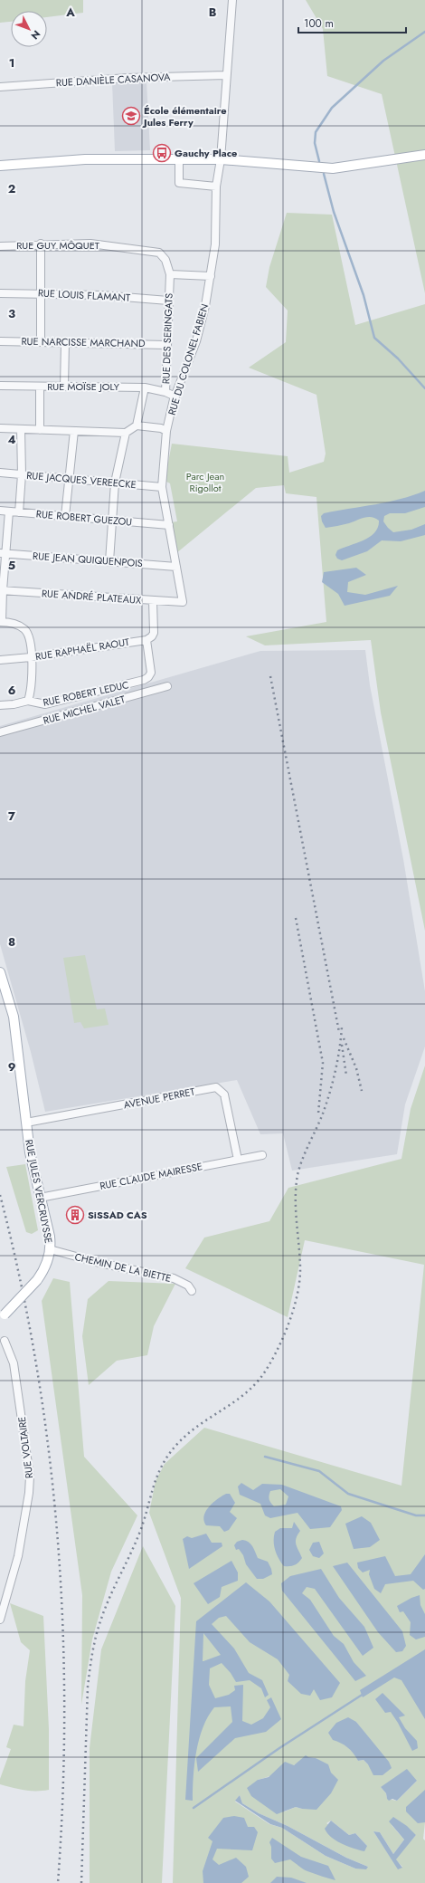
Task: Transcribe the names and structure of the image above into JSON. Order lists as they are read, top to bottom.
{
  "streets": {
    "main road": ["RUE JULES VERCRUYSSE"],
    "street": [
      "RUE DANIÈLE CASANOVA",
      "RUE GUY MÔQUET",
      "RUE LOUIS FLAMANT",
      "RUE DES SERINGATS",
      "RUE NARCISSE MARCHAND",
      "RUE DU COLONEL FABIEN",
      "RUE MOÏSE JOLY",
      "RUE JACQUES VEREECKE",
      "RUE ROBERT GUEZOU",
      "RUE JEAN QUIQUENPOIS",
      "RUE ANDRÉ PLATEAUX",
      "RUE RAPHAËL RAOUT",
      "RUE ROBERT LEDUC",
      "RUE MICHEL VALET",
      "AVENUE PERRET",
      "RUE CLAUDE MAIRESSE",
      "CHEMIN DE LA BIETTE",
      "RUE VOLTAIRE"
    ]
  },
  "crossings": [
    ["RUE DANIÈLE CASANOVA", "RUE DU COLONEL FABIEN"],
    ["RUE GUY MÔQUET", "RUE DES SERINGATS"],
    ["RUE LOUIS FLAMANT", "RUE DES SERINGATS"],
    ["RUE DES SERINGATS", "RUE NARCISSE MARCHAND"],
    ["RUE DES SERINGATS", "RUE DU COLONEL FABIEN"],
    ["RUE DES SERINGATS", "RUE MOÏSE JOLY"],
    ["RUE DU COLONEL FABIEN", "RUE JACQUES VEREECKE"],
    ["RUE DU COLONEL FABIEN", "RUE ROBERT GUEZOU"],
    ["RUE DU COLONEL FABIEN", "RUE JEAN QUIQUENPOIS"],
    ["RUE DU COLONEL FABIEN", "RUE ANDRÉ PLATEAUX"],
    ["RUE RAPHAËL RAOUT", "RUE ROBERT LEDUC"],
    ["AVENUE PERRET", "RUE CLAUDE MAIRESSE"],
    ["AVENUE PERRET", "RUE JULES VERCRUYSSE"],
    ["RUE CLAUDE MAIRESSE", "RUE JULES VERCRUYSSE"],
    ["RUE JULES VERCRUYSSE", "CHEMIN DE LA BIETTE"]
  ],
  "parks": ["Parc Jean Rigollot"],
  "places": {
    "school or university": ["École élémentaire Jules Ferry"],
    "bus stop": ["Gauchy Place"],
    "building": ["SiSSAD CAS"]
  },
  "scale_bar": "100 m",
  "north": "bottom right",
  "grid": {
    "columns": ["A", "B"],
    "rows": [
      "1",
      "2",
      "3",
      "4",
      "5",
      "6",
      "7",
      "8",
      "9"
    ]
  }
}
